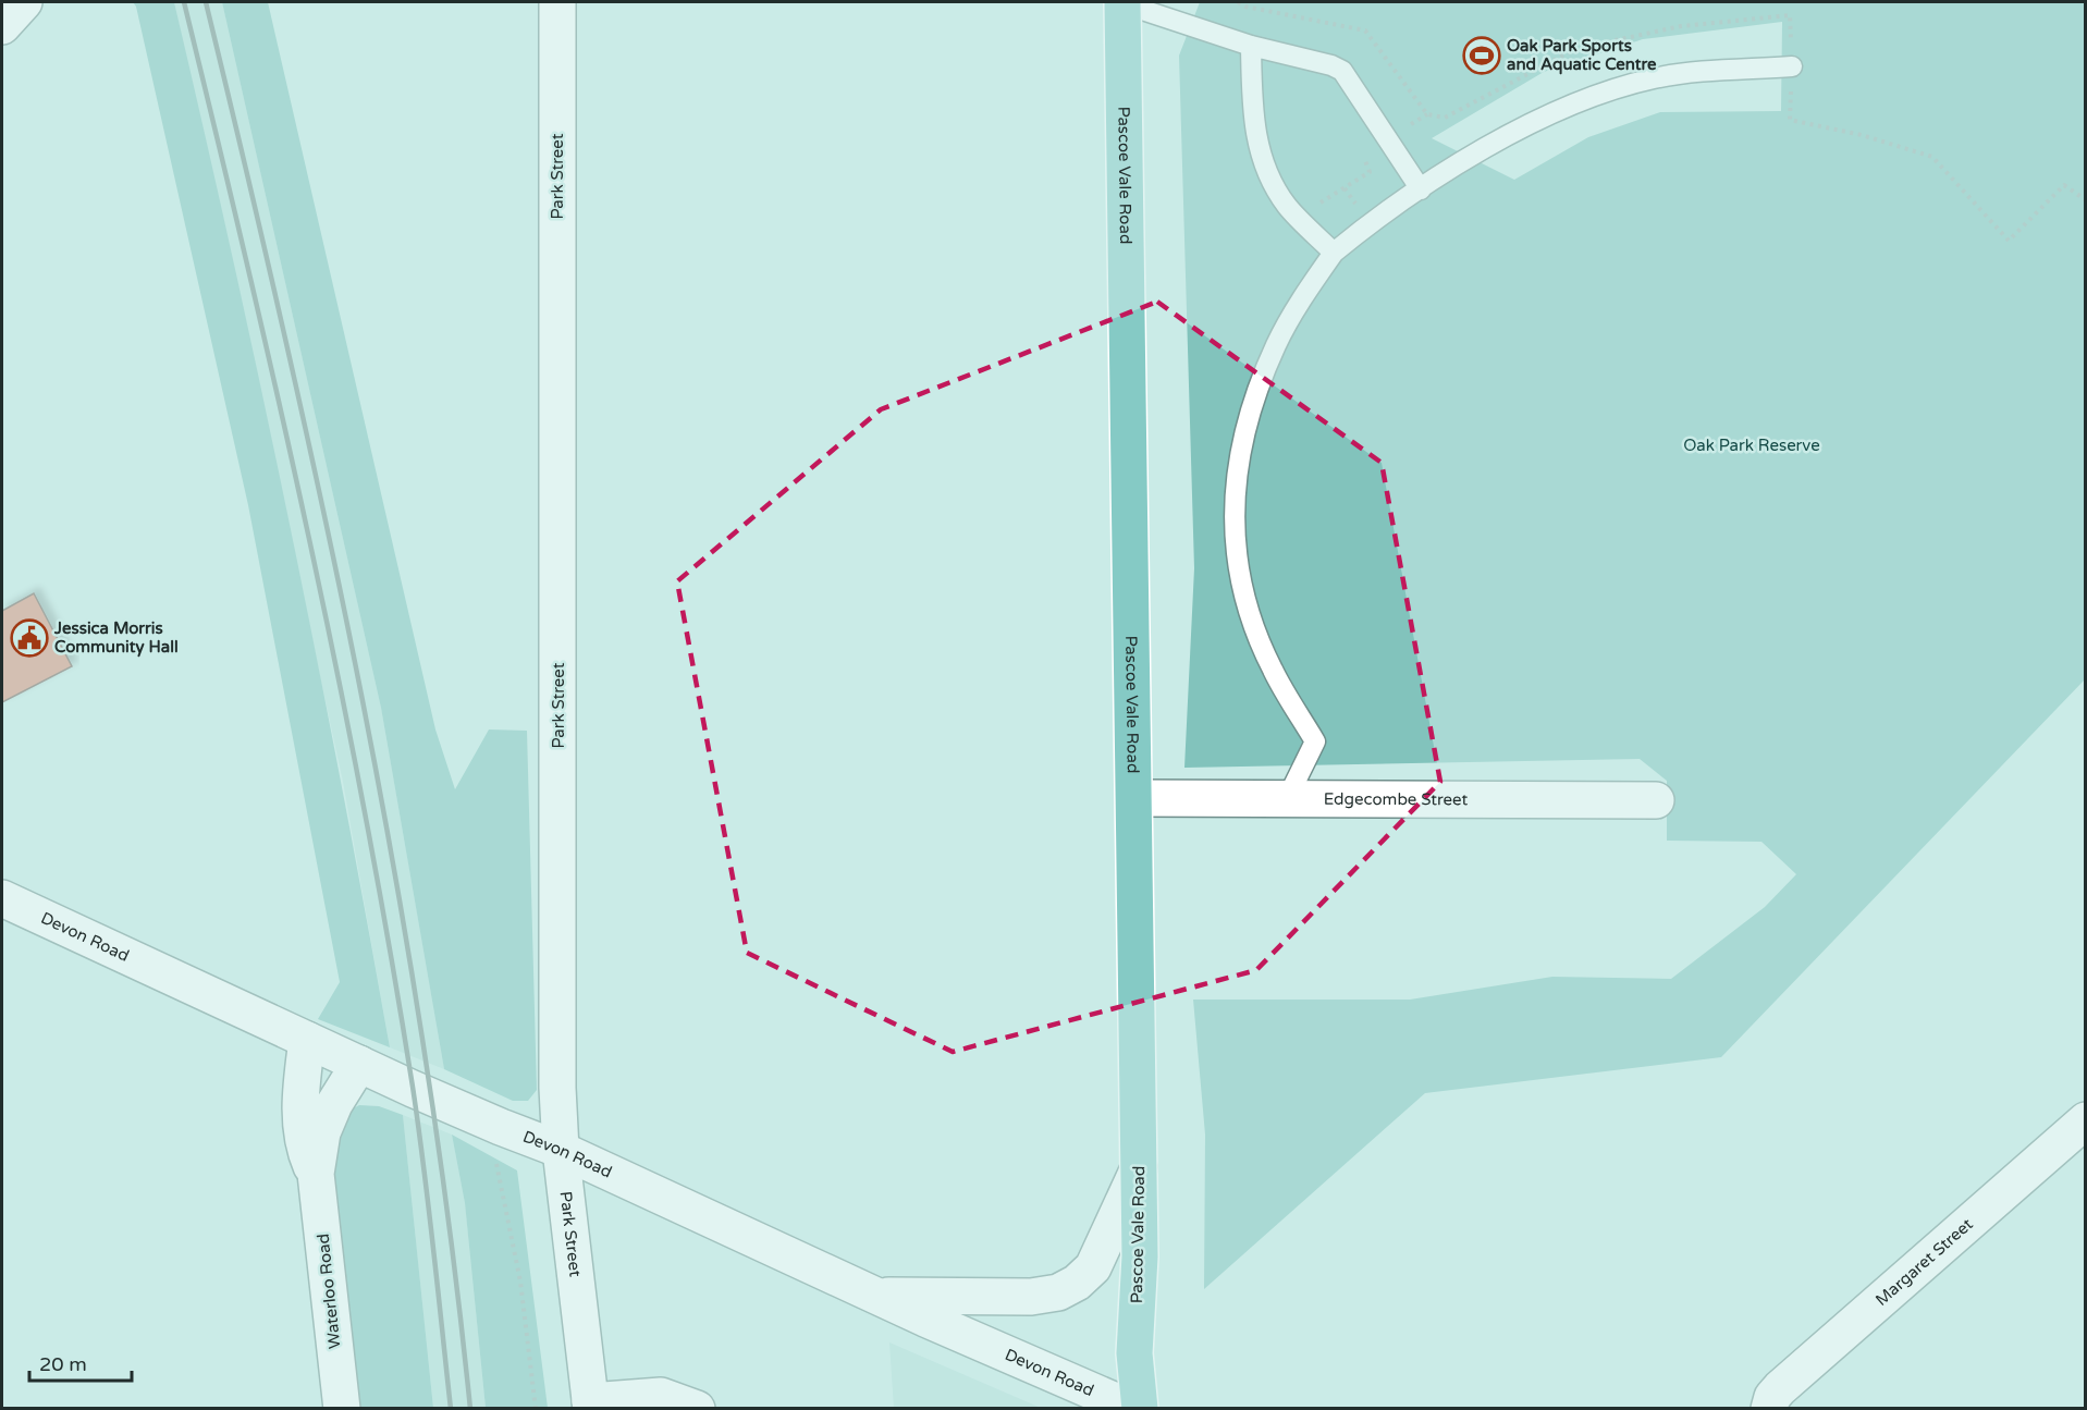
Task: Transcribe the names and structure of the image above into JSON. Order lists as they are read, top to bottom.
{
  "streets": {
    "main road": ["Pascoe Vale Road"],
    "street": [
      "Park Street",
      "Edgecombe Street",
      "Devon Road",
      "Margaret Street",
      "Waterloo Road"
    ]
  },
  "crossings": [
    ["Park Street", "Devon Road"],
    ["Pascoe Vale Road", "Edgecombe Street"],
    ["Devon Road", "Waterloo Road"]
  ],
  "parks": ["Oak Park Reserve"],
  "places": {
    "sports": ["Oak Park Sports and Aquatic Centre"],
    "public building": ["Jessica Morris Community Hall"]
  },
  "scale_bar": "20 m"
}
